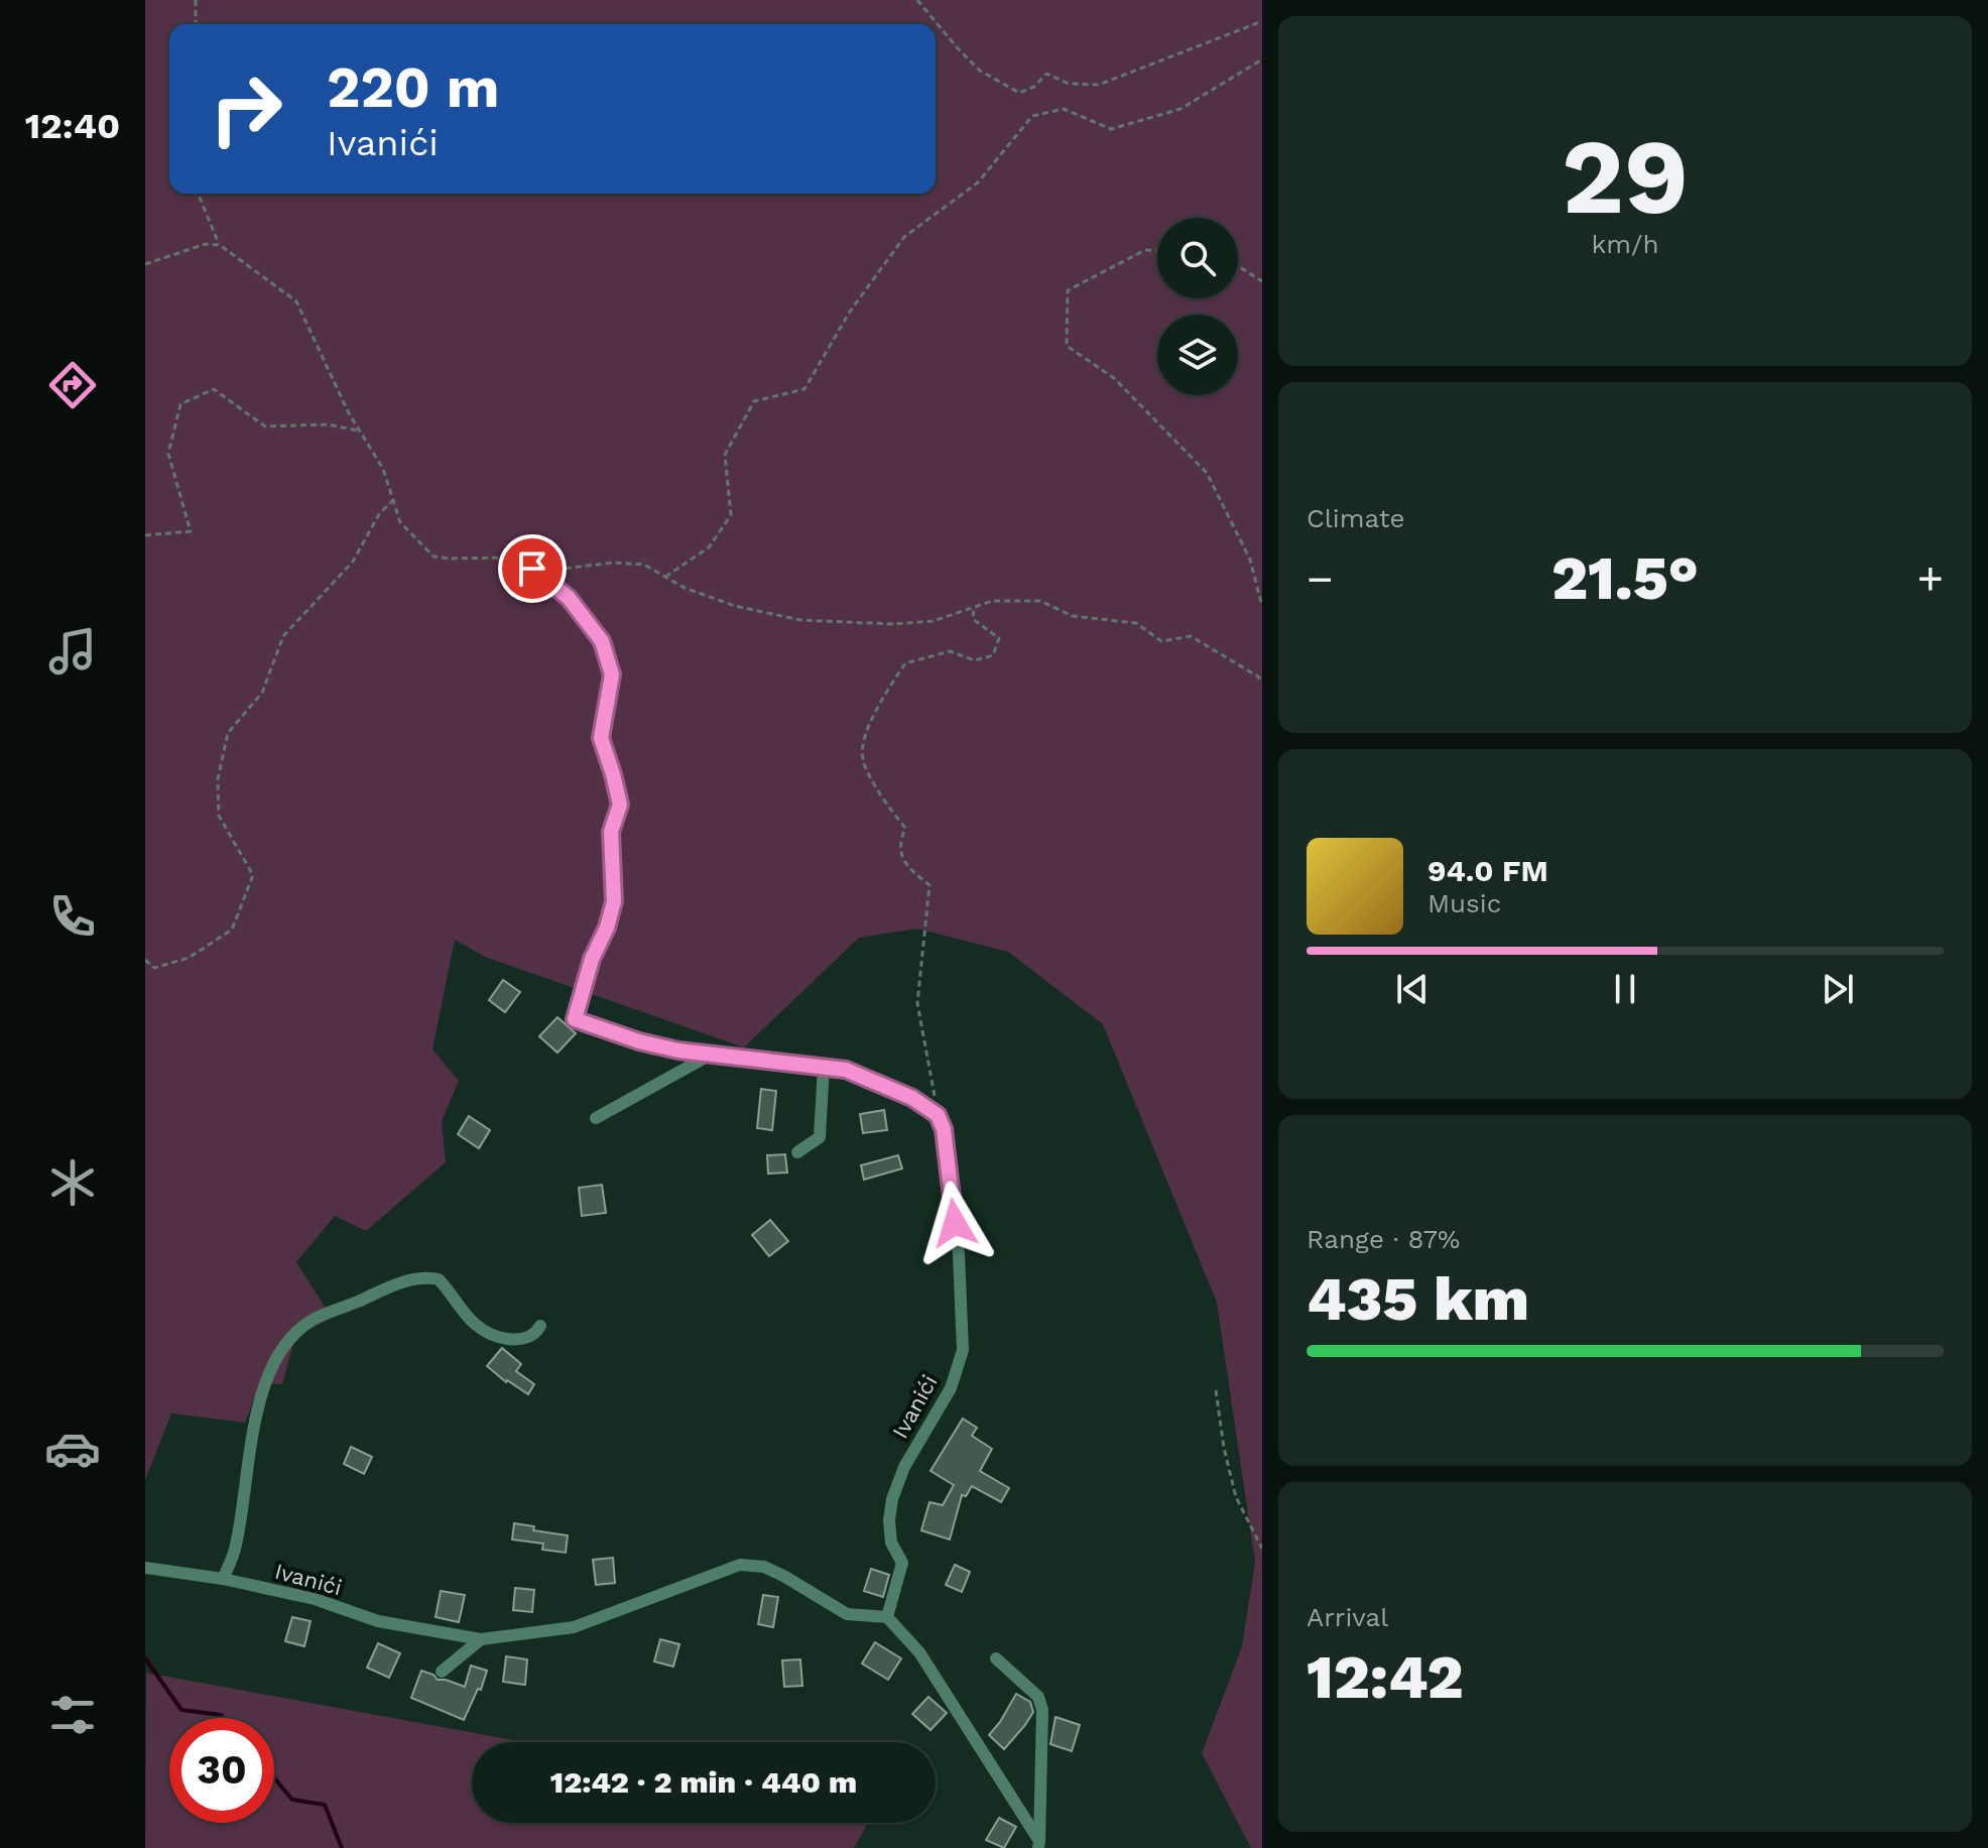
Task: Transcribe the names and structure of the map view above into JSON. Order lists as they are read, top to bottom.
{
  "streets": {
    "street": ["Ivanići"]
  },
  "page": {
    "tabs": "12:40",
    "tile": [
      ["29", "km/h"],
      "Climate",
      ["Range · 87%", "435 km"],
      ["Arrival", "12:42"]
    ],
    "turn": ["220 m", "Ivanići"],
    "heat": ["−", "21.5°", "+"],
    "song": ["94.0 FM", "Music"],
    "limit": "30",
    "trip": "12:42 · 2 min · 440 m"
  }
}
